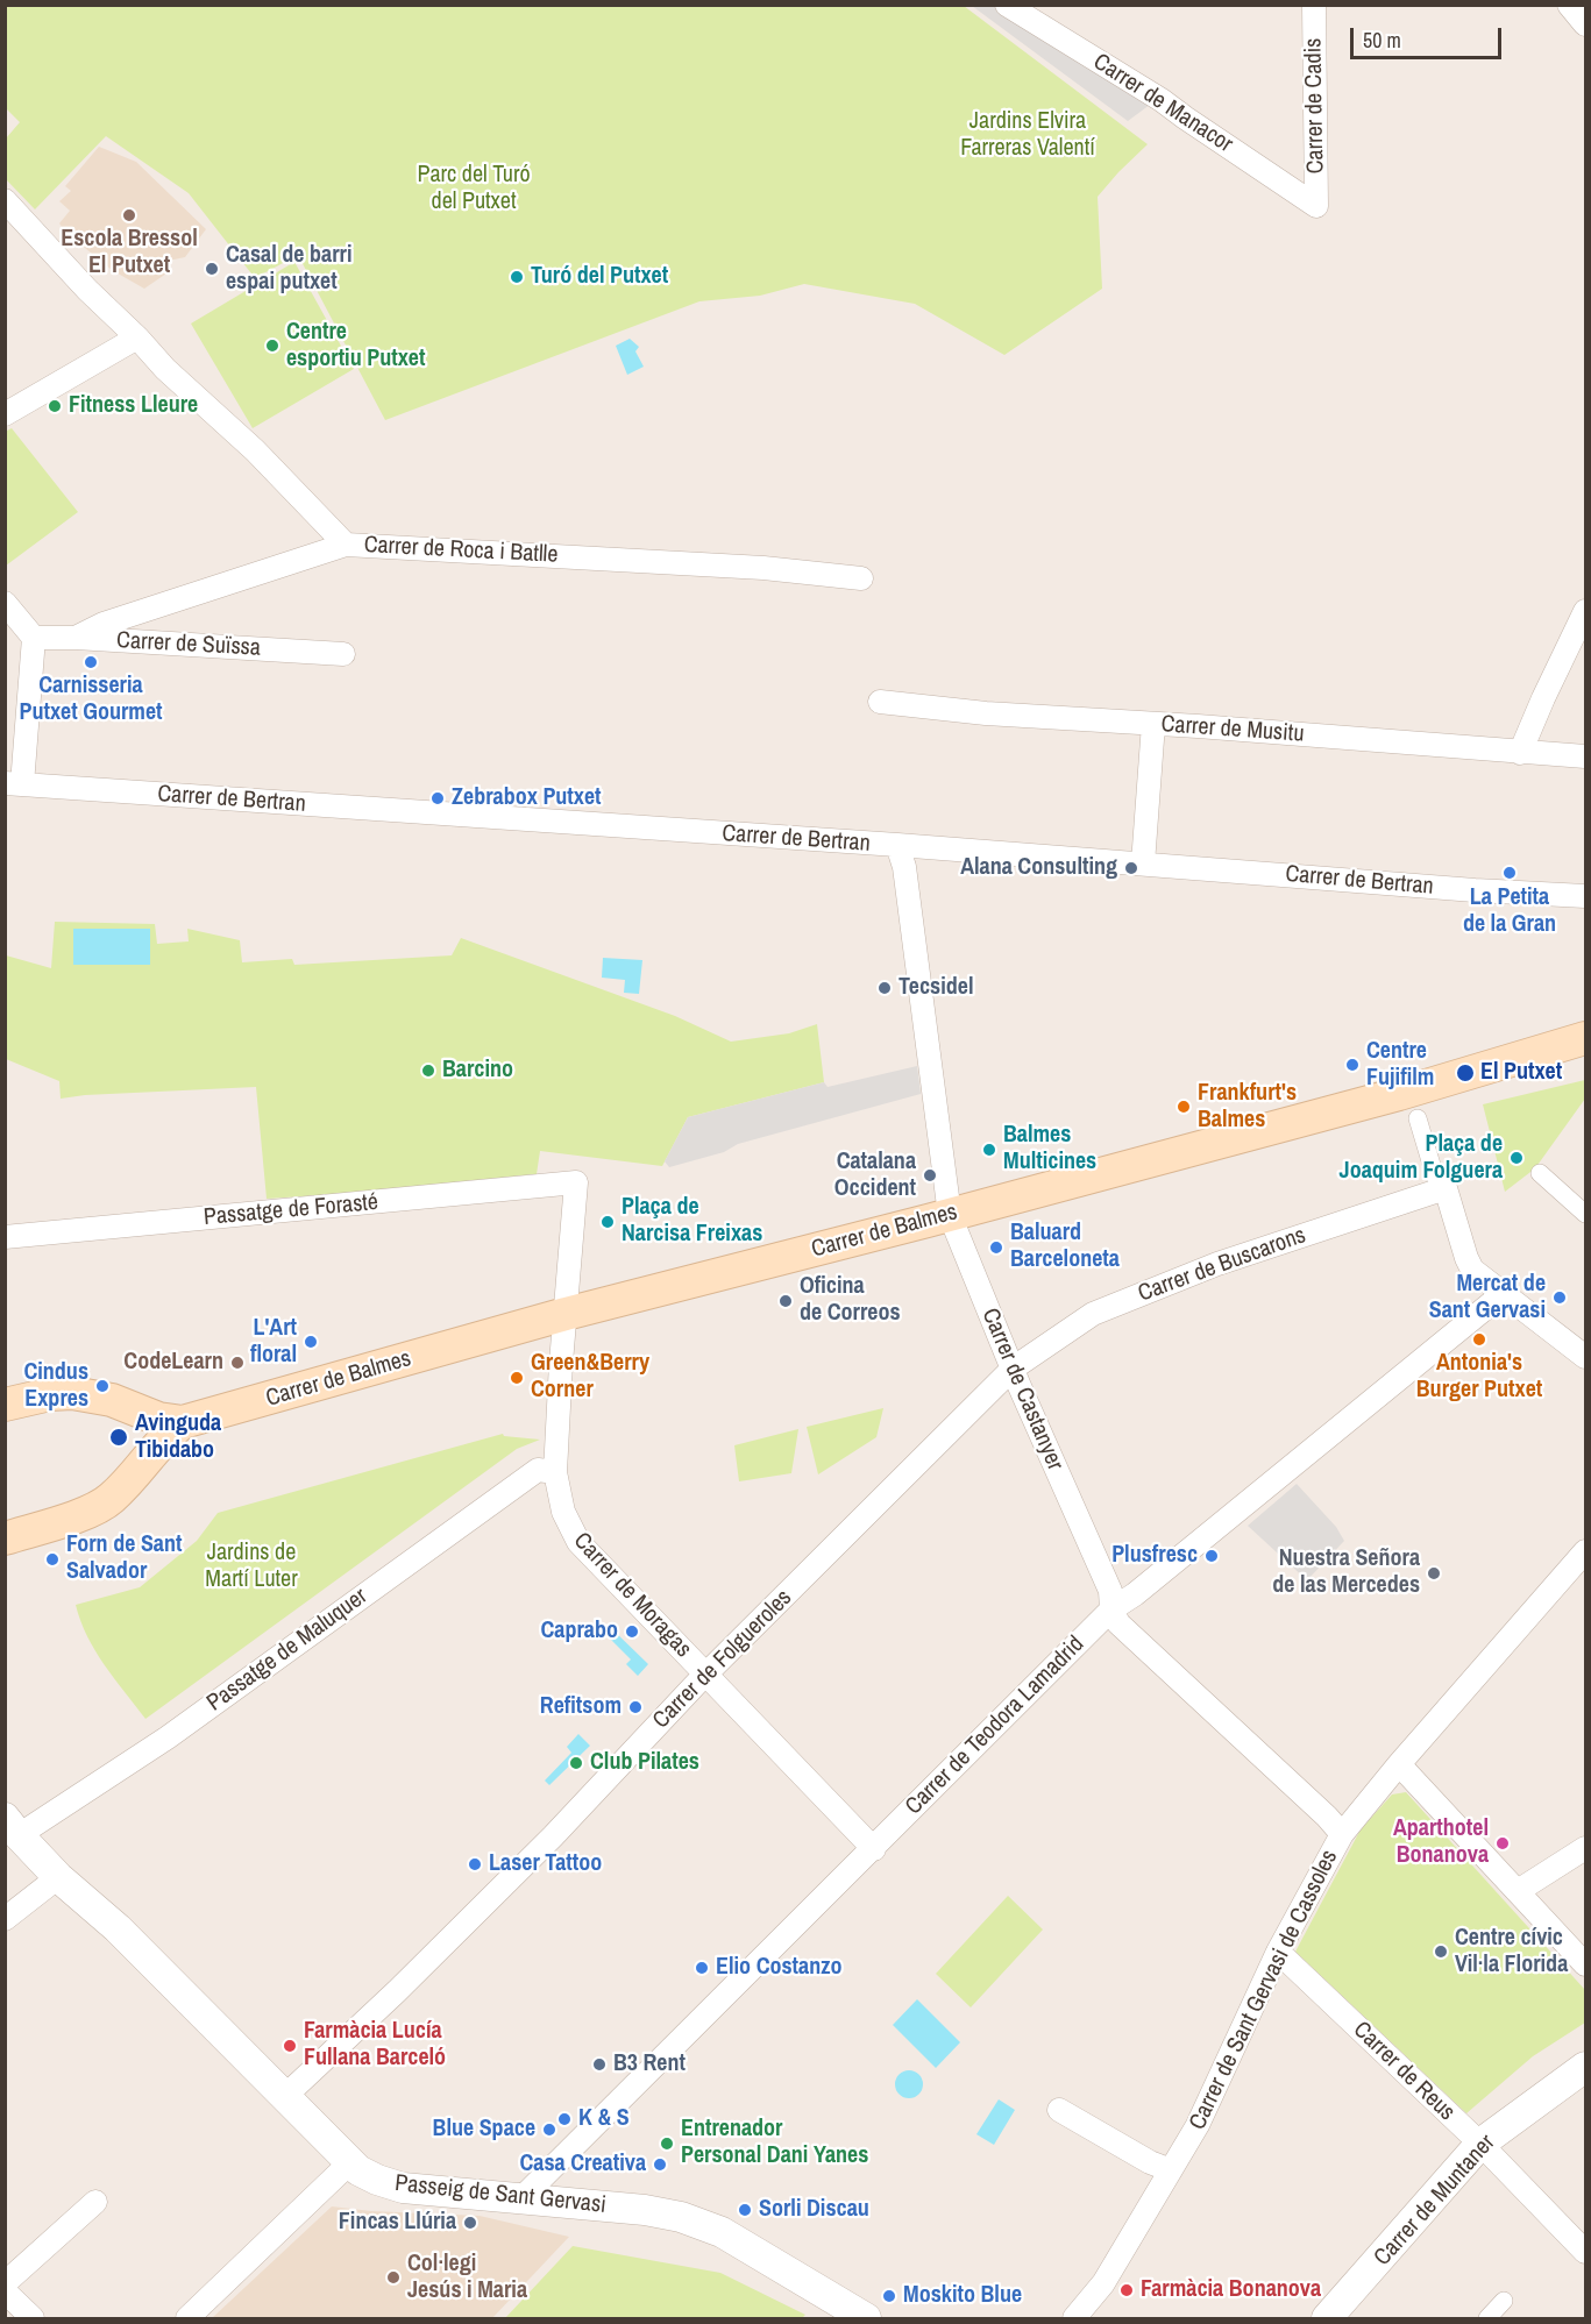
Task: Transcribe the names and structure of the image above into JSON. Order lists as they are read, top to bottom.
{
  "streets": {
    "main road": ["Carrer de Balmes"],
    "street": [
      "Carrer de Manacor",
      "Carrer de Cadis",
      "Carrer de Roca i Batlle",
      "Carrer de Suïssa",
      "Carrer de Musitu",
      "Carrer de Bertran",
      "Passatge de Forasté",
      "Carrer de Buscarons",
      "Carrer de Castanyer",
      "Carrer de Moragas",
      "Passatge de Maluquer",
      "Carrer de Folgueroles",
      "Carrer de Teodora Lamadrid",
      "Carrer de Sant Gervasi de Cassoles",
      "Carrer de Reus",
      "Passeig de Sant Gervasi",
      "Carrer de Muntaner"
    ]
  },
  "crossings": [
    ["Carrer de Manacor", "Carrer de Cadis"],
    ["Carrer de Roca i Batlle", "Carrer de Suïssa"],
    ["Carrer de Bertran", "Carrer de Castanyer"],
    ["Passatge de Forasté", "Carrer de Balmes"],
    ["Passatge de Forasté", "Carrer de Moragas"],
    ["Carrer de Balmes", "Carrer de Castanyer"],
    ["Carrer de Balmes", "Carrer de Moragas"],
    ["Carrer de Buscarons", "Carrer de Castanyer"],
    ["Carrer de Buscarons", "Carrer de Folgueroles"],
    ["Carrer de Castanyer", "Carrer de Folgueroles"],
    ["Carrer de Castanyer", "Carrer de Teodora Lamadrid"],
    ["Carrer de Castanyer", "Carrer de Sant Gervasi de Cassoles"],
    ["Carrer de Moragas", "Passatge de Maluquer"],
    ["Carrer de Moragas", "Carrer de Folgueroles"],
    ["Carrer de Moragas", "Carrer de Teodora Lamadrid"],
    ["Passatge de Maluquer", "Passeig de Sant Gervasi"],
    ["Carrer de Folgueroles", "Passeig de Sant Gervasi"],
    ["Carrer de Teodora Lamadrid", "Passeig de Sant Gervasi"],
    ["Carrer de Sant Gervasi de Cassoles", "Carrer de Reus"],
    ["Carrer de Reus", "Carrer de Muntaner"]
  ],
  "parks": ["Jardins Elvira Farreras Valentí", "Parc del Turó del Putxet", "Jardins de Martí Luter"],
  "places": [
    "Escola Bressol El Putxet",
    "Casal de barri espai putxet",
    "Turó del Putxet",
    "Centre esportiu Putxet",
    "Fitness Lleure",
    "Carnisseria Putxet Gourmet",
    "Zebrabox Putxet",
    "Alana Consulting",
    "La Petita de la Gran",
    "Tecsidel",
    "Centre Fujifilm",
    "Barcino",
    "El Putxet",
    "Frankfurt's Balmes",
    "Balmes Multicines",
    "Plaça de Joaquim Folguera",
    "Catalana Occident",
    "Plaça de Narcisa Freixas",
    "Baluard Barceloneta",
    "Mercat de Sant Gervasi",
    "Oficina de Correos",
    "Antonia's Burger Putxet",
    "L'Art floral",
    "CodeLearn",
    "Green&Berry Corner",
    "Cindus Expres",
    "Avinguda Tibidabo",
    "Plusfresc",
    "Forn de Sant Salvador",
    "Nuestra Señora de las Mercedes",
    "Caprabo",
    "Refitsom",
    "Club Pilates",
    "Aparthotel Bonanova",
    "Laser Tattoo",
    "Centre cívic Vil·la Florida",
    "Elio Costanzo",
    "Farmàcia Lucía Fullana Barceló",
    "B3 Rent",
    "K & S",
    "Blue Space",
    "Entrenador Personal Dani Yanes",
    "Casa Creativa",
    "Sorli Discau",
    "Fincas Llúria",
    "Col·legi Jesús i Maria",
    "Farmàcia Bonanova",
    "Moskito Blue"
  ],
  "scale_bar": "50 m"
}
